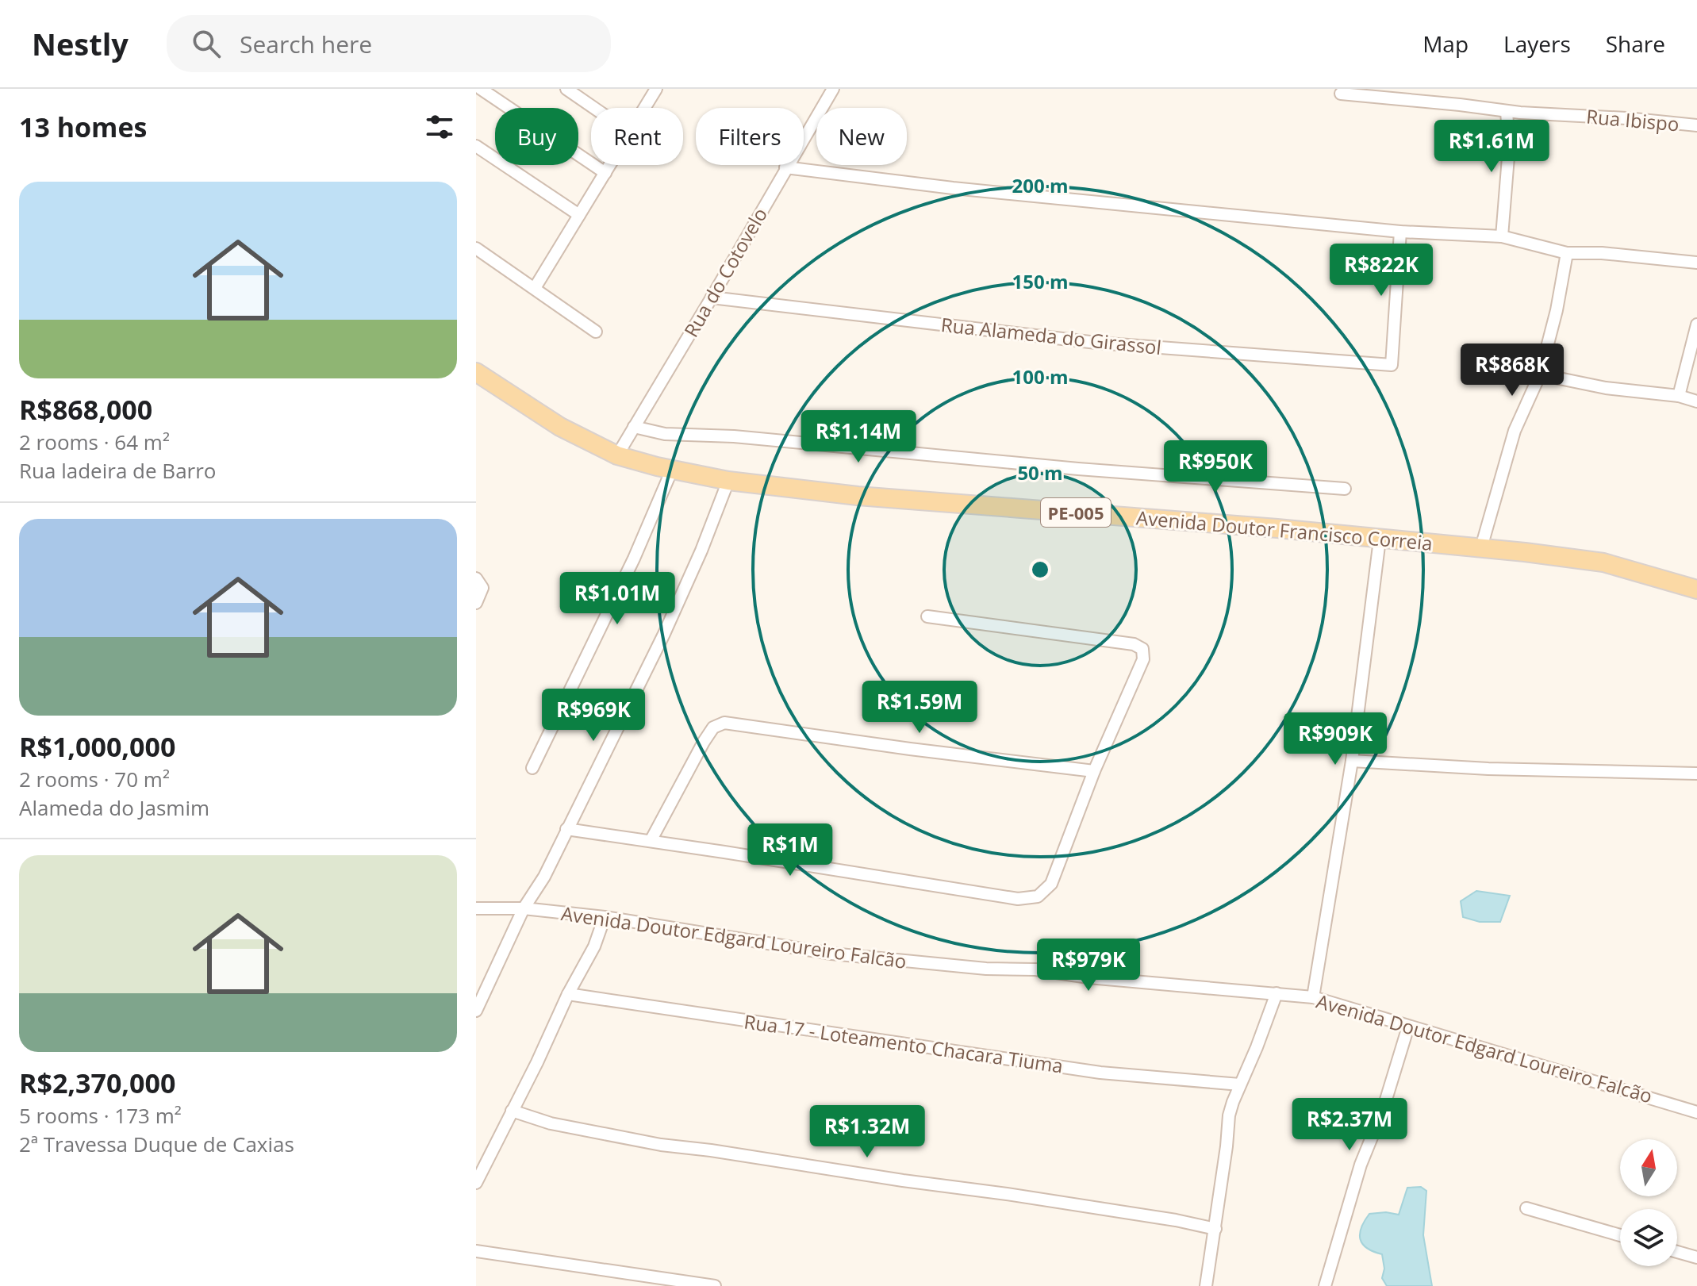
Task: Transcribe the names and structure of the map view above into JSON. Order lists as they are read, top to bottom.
{
  "streets": {
    "main road": ["PE-005", "Avenida Doutor Francisco Correia"],
    "street": [
      "Rua Ibispo",
      "Rua do Cotovelo",
      "Rua Alameda do Girassol",
      "Avenida Doutor Edgard Loureiro Falcão",
      "Rua 17 - Loteamento Chacara Tiuma"
    ]
  },
  "crossings": [
    ["Rua do Cotovelo", "Rua Alameda do Girassol"],
    ["Rua do Cotovelo", "Avenida Doutor Francisco Correia"]
  ],
  "north": "top",
  "page": {
    "header": "Nestly",
    "search": "Search here",
    "nav": ["Map", "Layers", "Share"],
    "heading": "13 homes",
    "chip": [
      "Buy",
      "Rent",
      "Filters",
      "New"
    ],
    "price": [
      "R$1.61M",
      "R$822K",
      "R$868K",
      "R$1.14M",
      "R$950K",
      "R$1.01M",
      "R$1.59M",
      "R$969K",
      "R$909K",
      "R$1M",
      "R$979K",
      "R$2.37M",
      "R$1.32M"
    ],
    "list": [
      {
        "name": "R$868,000",
        "note": "2 rooms · 64 m² · Rua ladeira de Barro"
      },
      {
        "name": "R$1,000,000",
        "note": "2 rooms · 70 m² · Alameda do Jasmim"
      },
      {
        "name": "R$2,370,000",
        "note": "5 rooms · 173 m² · 2ª Travessa Duque de Caxias"
      }
    ]
  },
  "rings": [
    "200 m",
    "150 m",
    "100 m",
    "50 m"
  ]
}
